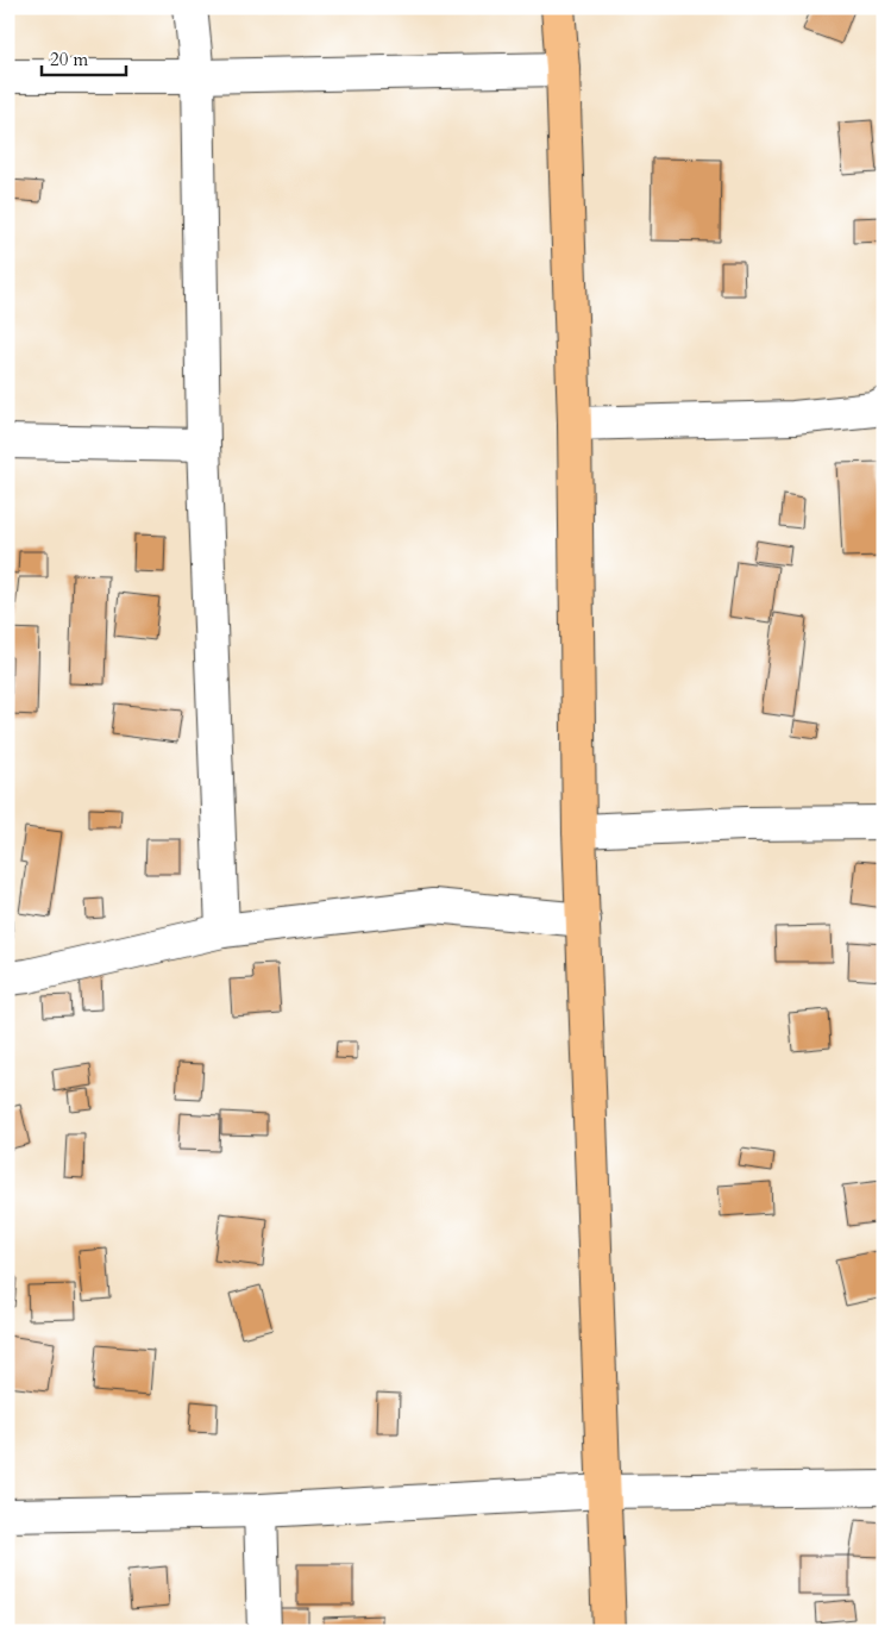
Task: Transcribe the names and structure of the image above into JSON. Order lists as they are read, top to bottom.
{
  "scale_bar": "20 m"
}
